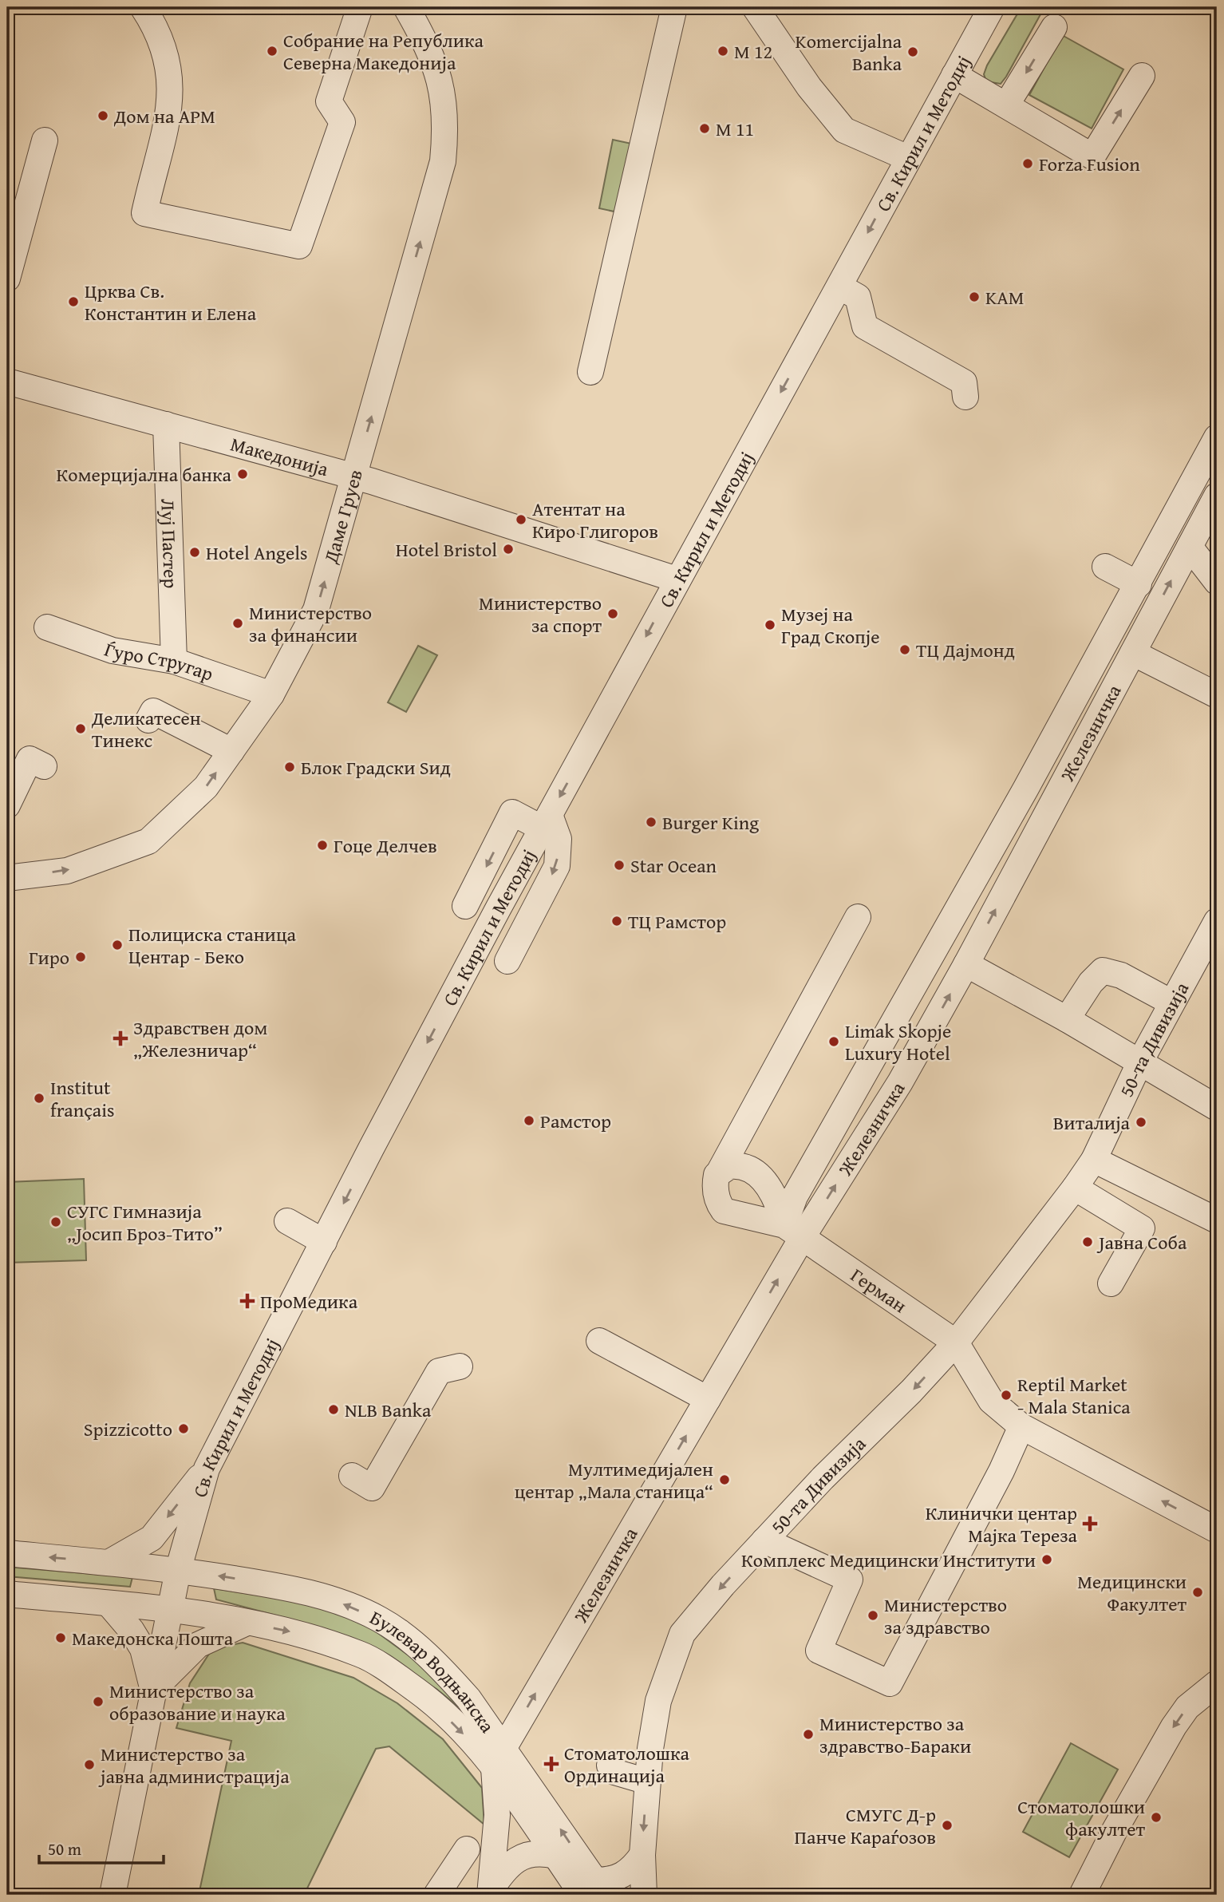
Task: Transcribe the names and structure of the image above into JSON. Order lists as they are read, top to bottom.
{
  "streets": {
    "street": [
      "Св. Кирил и Методиј",
      "Македонија",
      "Даме Груев",
      "Луј Пастер",
      "Ѓуро Стругар",
      "Железничка",
      "50-та Дивизија",
      "Герман",
      "Булевар Водњанска"
    ]
  },
  "crossings": [
    ["Св. Кирил и Методиј", "Македонија"],
    ["Св. Кирил и Методиј", "Булевар Водњанска"],
    ["Македонија", "Даме Груев"],
    ["Македонија", "Луј Пастер"],
    ["Даме Груев", "Ѓуро Стругар"],
    ["Луј Пастер", "Ѓуро Стругар"],
    ["Железничка", "Герман"],
    ["Железничка", "Булевар Водњанска"],
    ["50-та Дивизија", "Герман"]
  ],
  "one_way": ["Св. Кирил и Методиј", "50-та Дивизија"],
  "places": {
    "other": [
      "Собрание на Република Северна Македонија",
      "M 12",
      "Komercijalna Banka",
      "Дом на АРМ",
      "M 11",
      "Forza Fusion",
      "KAM",
      "Црква Св. Константин и Елена",
      "Комерцијална банка",
      "Атентат на Киро Глигоров",
      "Hotel Bristol",
      "Hotel Angels",
      "Министерство за спорт",
      "Министерство за финансии",
      "Музеј на Град Скопје",
      "ТЦ Дајмонд",
      "Деликатесен Тинекс",
      "Блок Градски Sид",
      "Burger King",
      "Гоце Делчев",
      "Star Ocean",
      "ТЦ Рамстор",
      "Полициска станица Центар - Беко",
      "Гиро",
      "Limak Skopje Luxury Hotel",
      "Institut français",
      "Рамстор",
      "Виталија",
      "СУГС Гимназија „Јосип Броз-Тито”",
      "Јавна Соба",
      "Reptil Market - Mala Stanica",
      "NLB Banka",
      "Spizzicotto",
      "Мултимедијален центар „Мала станица“",
      "Комплекс Медицински Институти",
      "Медицински Факултет",
      "Министерство за здравство",
      "Македонска Пошта",
      "Министерство за образование и наука",
      "Министерство за здравство-Бараки",
      "Министерство за јавна администрација",
      "Стоматолошки факултет",
      "СМУГС Д-р Панче Караѓозов"
    ],
    "health": [
      "Здравствен дом „Железничар“",
      "ПроМедика",
      "Клинички центар Мајка Тереза",
      "Стоматолошка Ординација"
    ]
  },
  "scale_bar": "50 m"
}
